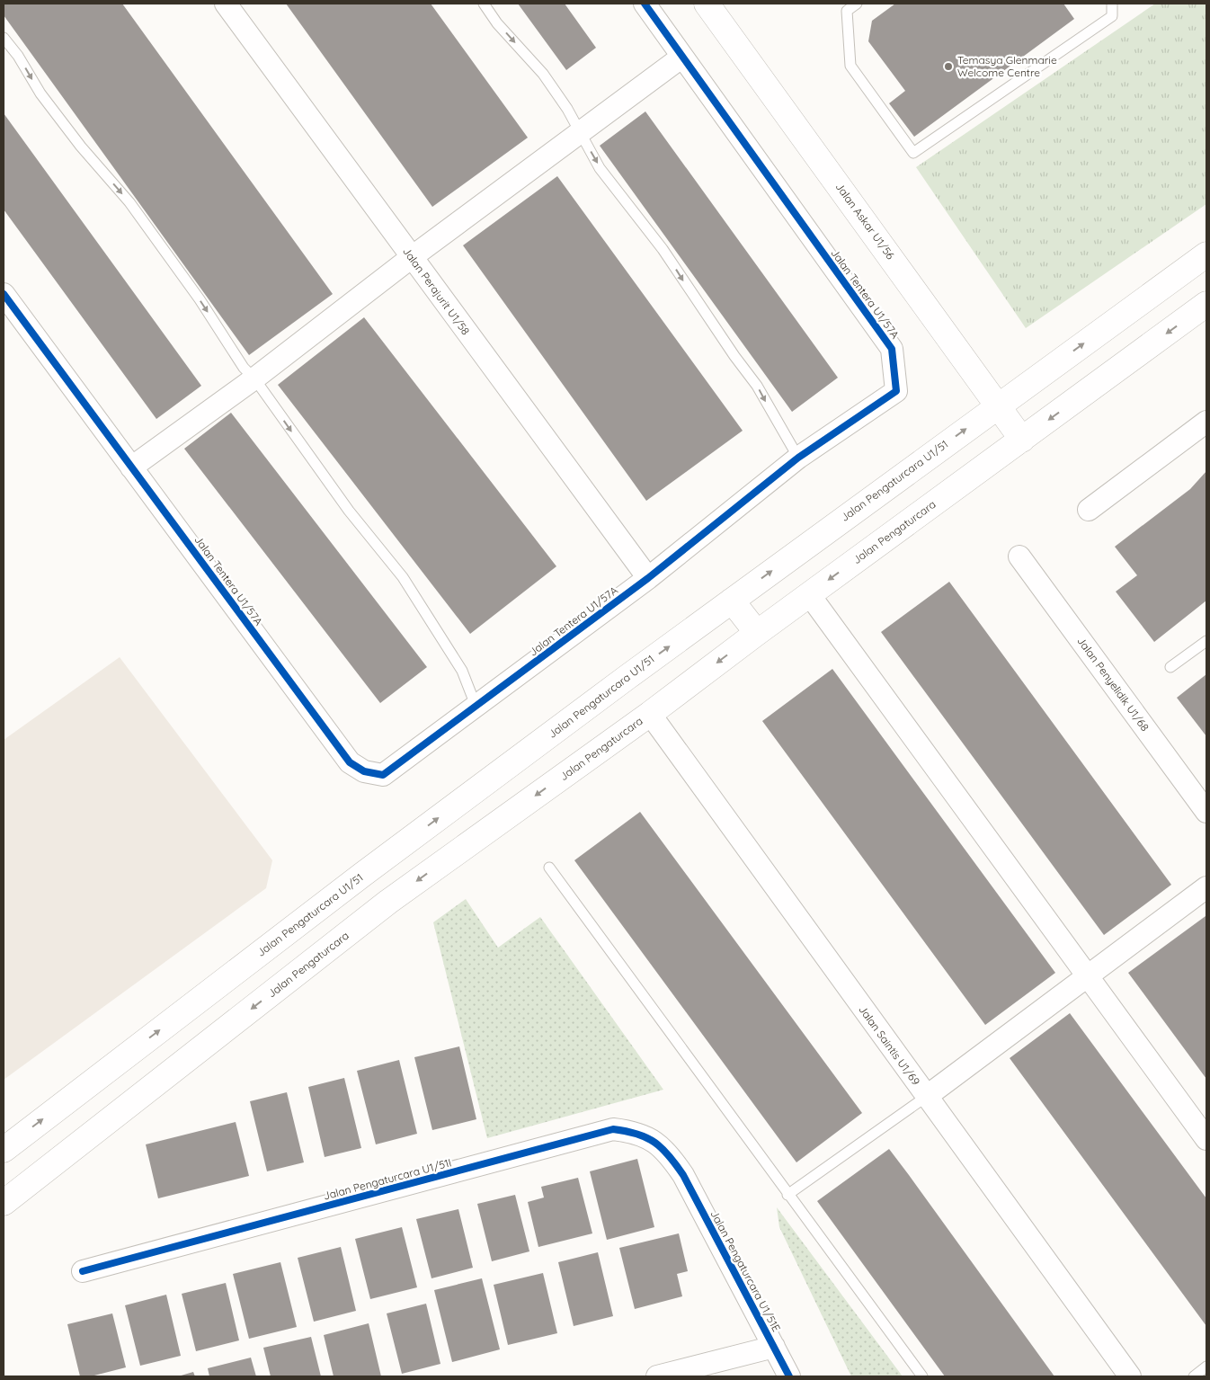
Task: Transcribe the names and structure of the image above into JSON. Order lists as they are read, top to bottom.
{
  "streets": {
    "street": [
      "Jalan Askar U1/56",
      "Jalan Perajurit U1/58",
      "Jalan Tentera U1/57A",
      "Jalan Pengaturcara U1/51",
      "Jalan Pengaturcara",
      "Jalan Penyelidik U1/68",
      "Jalan Saintis U1/69",
      "Jalan Pengaturcara U1/51I",
      "Jalan Pengaturcara U1/51E"
    ]
  },
  "crossings": [
    ["Jalan Askar U1/56", "Jalan Pengaturcara U1/51"],
    ["Jalan Askar U1/56", "Jalan Pengaturcara"],
    ["Jalan Perajurit U1/58", "Jalan Tentera U1/57A"],
    ["Jalan Pengaturcara", "Jalan Saintis U1/69"],
    ["Jalan Pengaturcara U1/51I", "Jalan Pengaturcara U1/51E"]
  ],
  "one_way": ["Jalan Pengaturcara U1/51", "Jalan Pengaturcara"],
  "places": ["Temasya Glenmarie Welcome Centre"]
}
